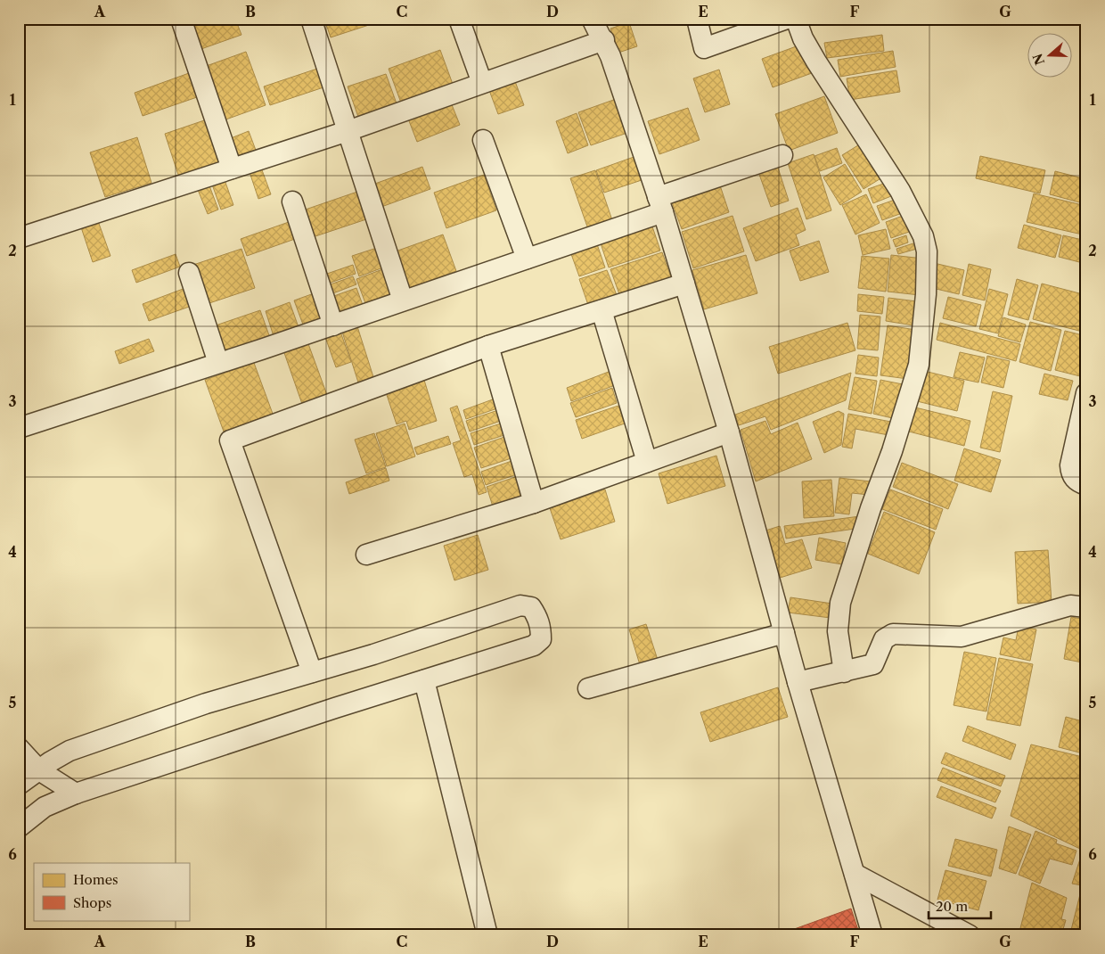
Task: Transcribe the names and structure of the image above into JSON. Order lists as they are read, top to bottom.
{
  "legend": ["Homes", "Shops"],
  "scale_bar": "20 m",
  "north": "left",
  "grid": {
    "columns": [
      "A",
      "B",
      "C",
      "D",
      "E",
      "F",
      "G"
    ],
    "rows": [
      "1",
      "2",
      "3",
      "4",
      "5",
      "6"
    ]
  }
}
